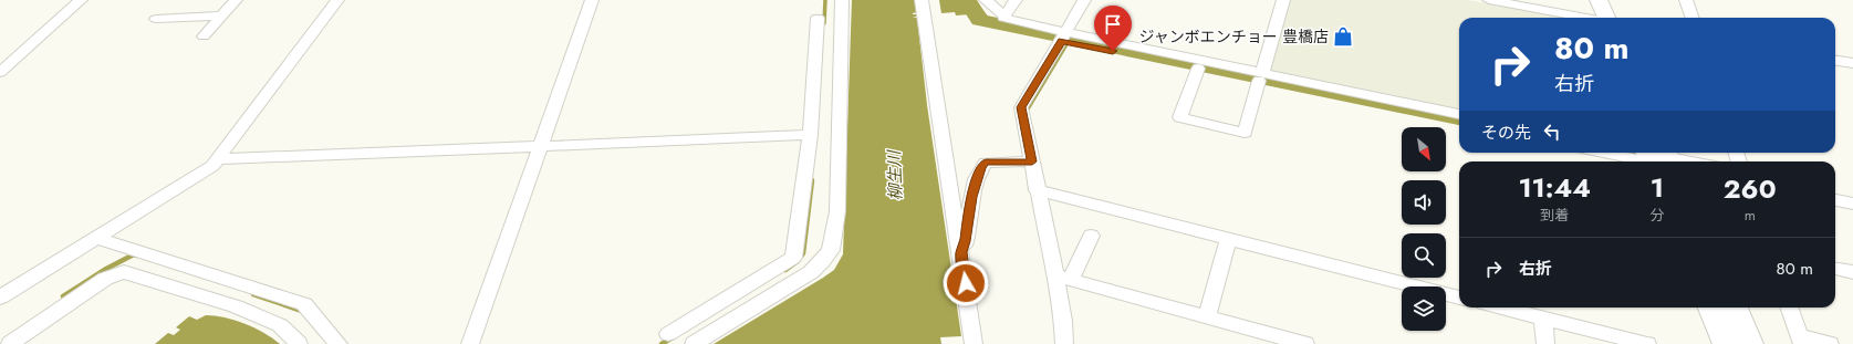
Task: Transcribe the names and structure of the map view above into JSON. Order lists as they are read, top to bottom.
{
  "water": ["柳生川"],
  "places": {
    "shop": ["ジャンボエンチョー 豊橋店"]
  },
  "north": "bottom right",
  "page": {
    "turn": ["80 m", "右折"],
    "then": "その先",
    "eta": [
      "11:44",
      "到着",
      "1",
      "分",
      "260",
      "m"
    ],
    "list": [
      {
        "name": "右折",
        "value": "80 m"
      }
    ]
  }
}
